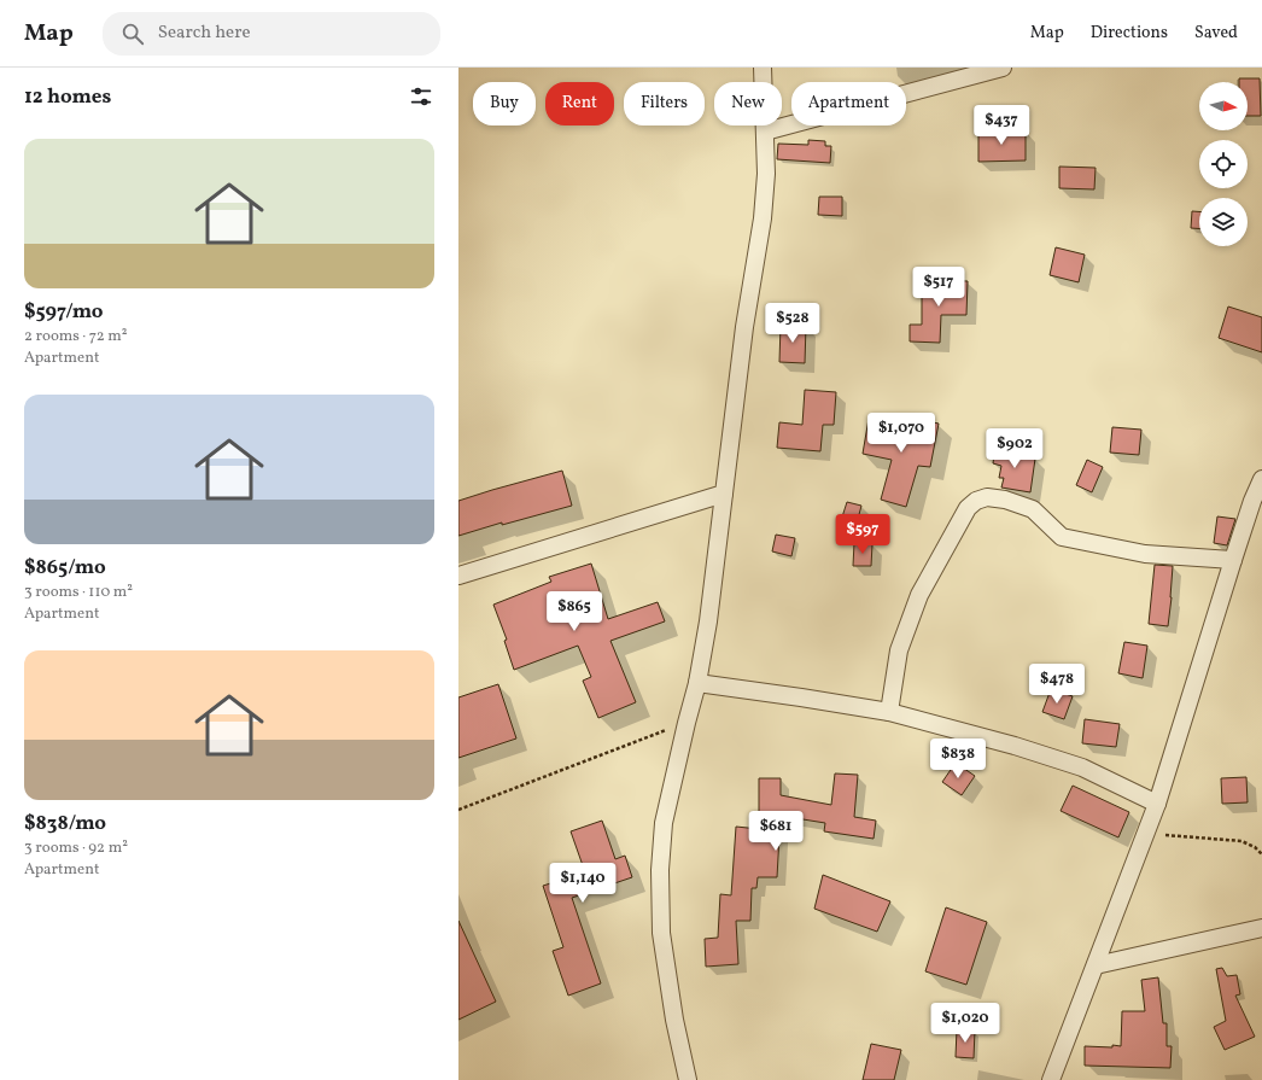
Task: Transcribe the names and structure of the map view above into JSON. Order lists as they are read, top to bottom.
{
  "north": "right",
  "page": {
    "header": "Map",
    "search": "Search here",
    "nav": ["Map", "Directions", "Saved"],
    "heading": "12 homes",
    "chip": [
      "Buy",
      "Rent",
      "Filters",
      "New",
      "Apartment"
    ],
    "price": [
      "$437",
      "$517",
      "$528",
      "$1,070",
      "$902",
      "$597",
      "$865",
      "$478",
      "$838",
      "$681",
      "$1,140",
      "$1,020"
    ],
    "list": [
      {
        "name": "$597/mo",
        "note": "2 rooms · 72 m² · Apartment"
      },
      {
        "name": "$865/mo",
        "note": "3 rooms · 110 m² · Apartment"
      },
      {
        "name": "$838/mo",
        "note": "3 rooms · 92 m² · Apartment"
      }
    ]
  }
}
